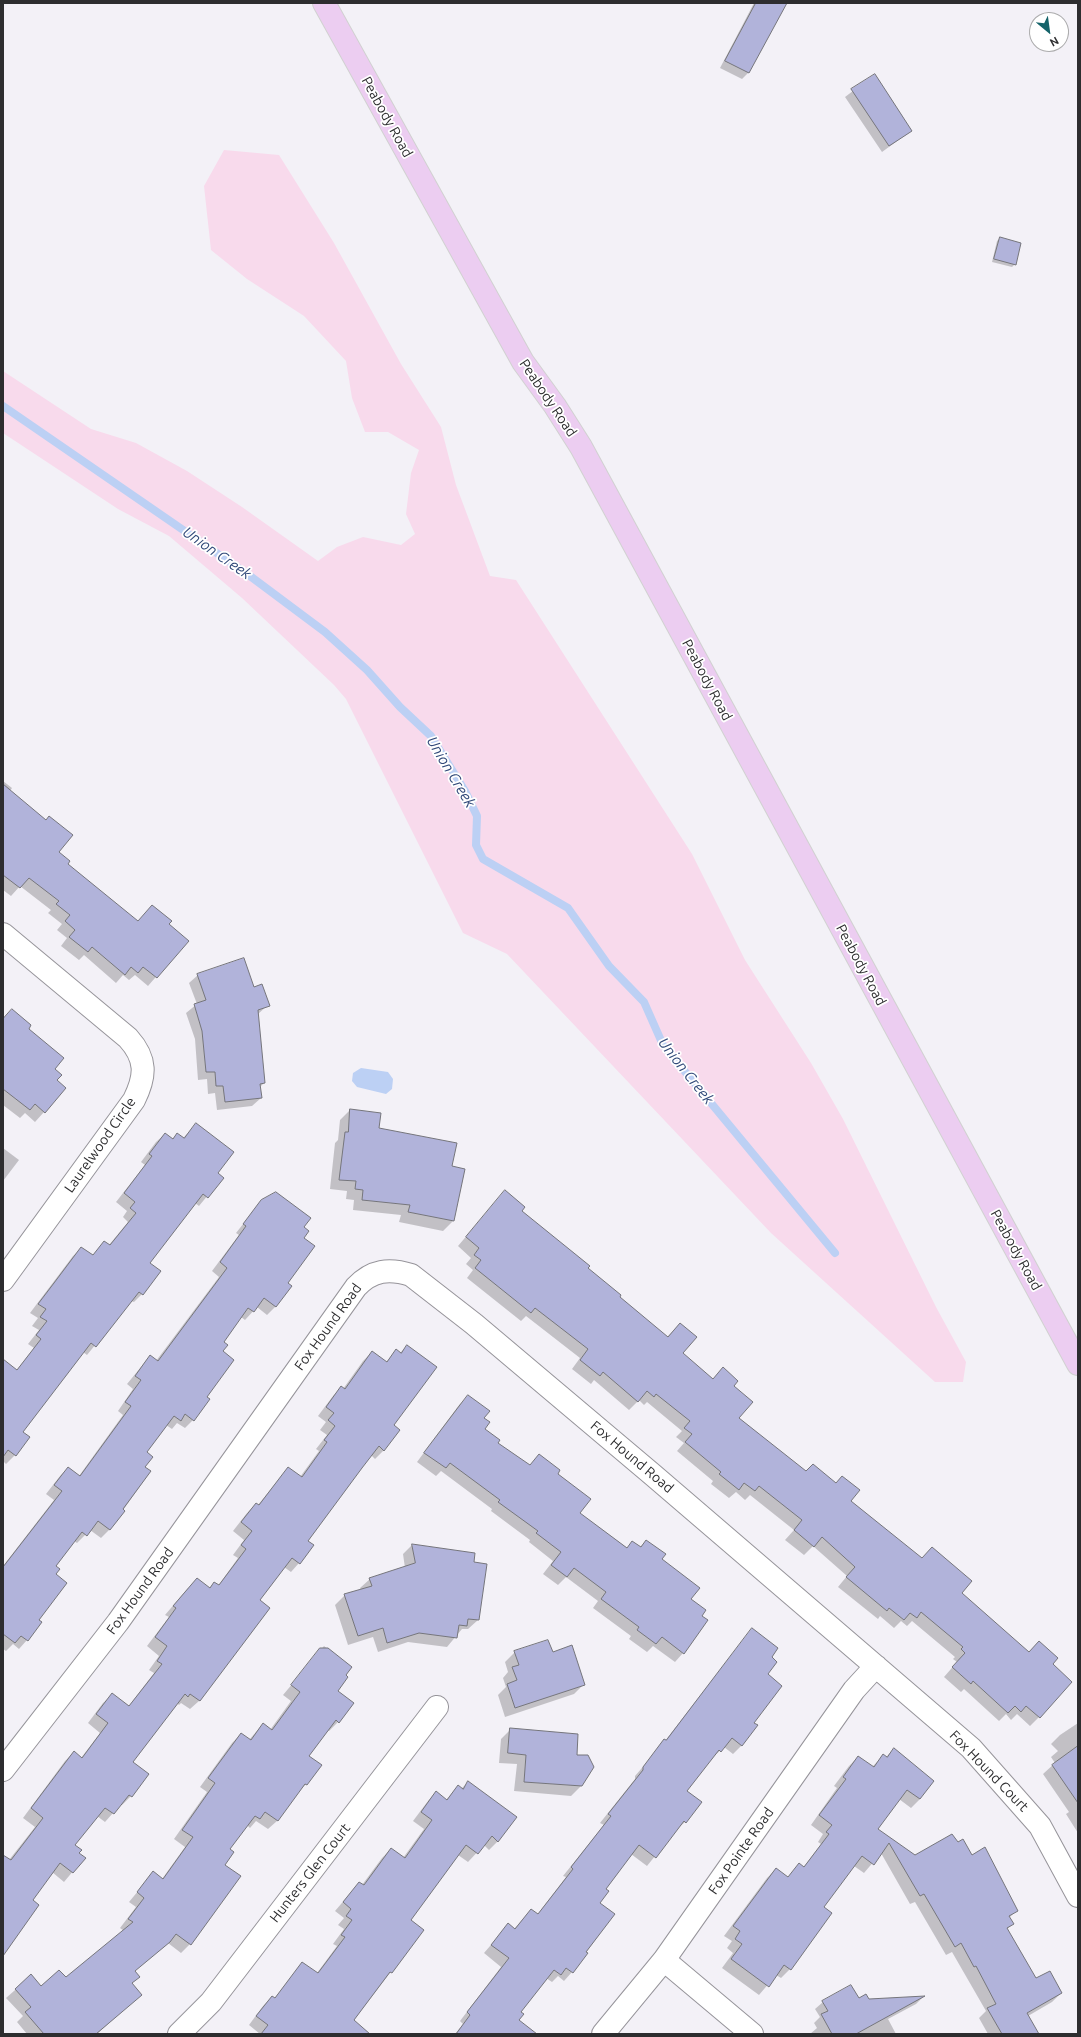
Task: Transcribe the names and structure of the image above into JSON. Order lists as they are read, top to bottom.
{
  "streets": {
    "main road": ["Peabody Road"],
    "street": [
      "Laurelwood Circle",
      "Fox Hound Road",
      "Fox Hound Court",
      "Fox Pointe Road",
      "Hunters Glen Court"
    ]
  },
  "crossings": [
    ["Fox Hound Road", "Fox Hound Court"],
    ["Fox Hound Road", "Fox Pointe Road"],
    ["Fox Hound Court", "Fox Pointe Road"]
  ],
  "water": ["Union Creek"],
  "north": "bottom right"
}
